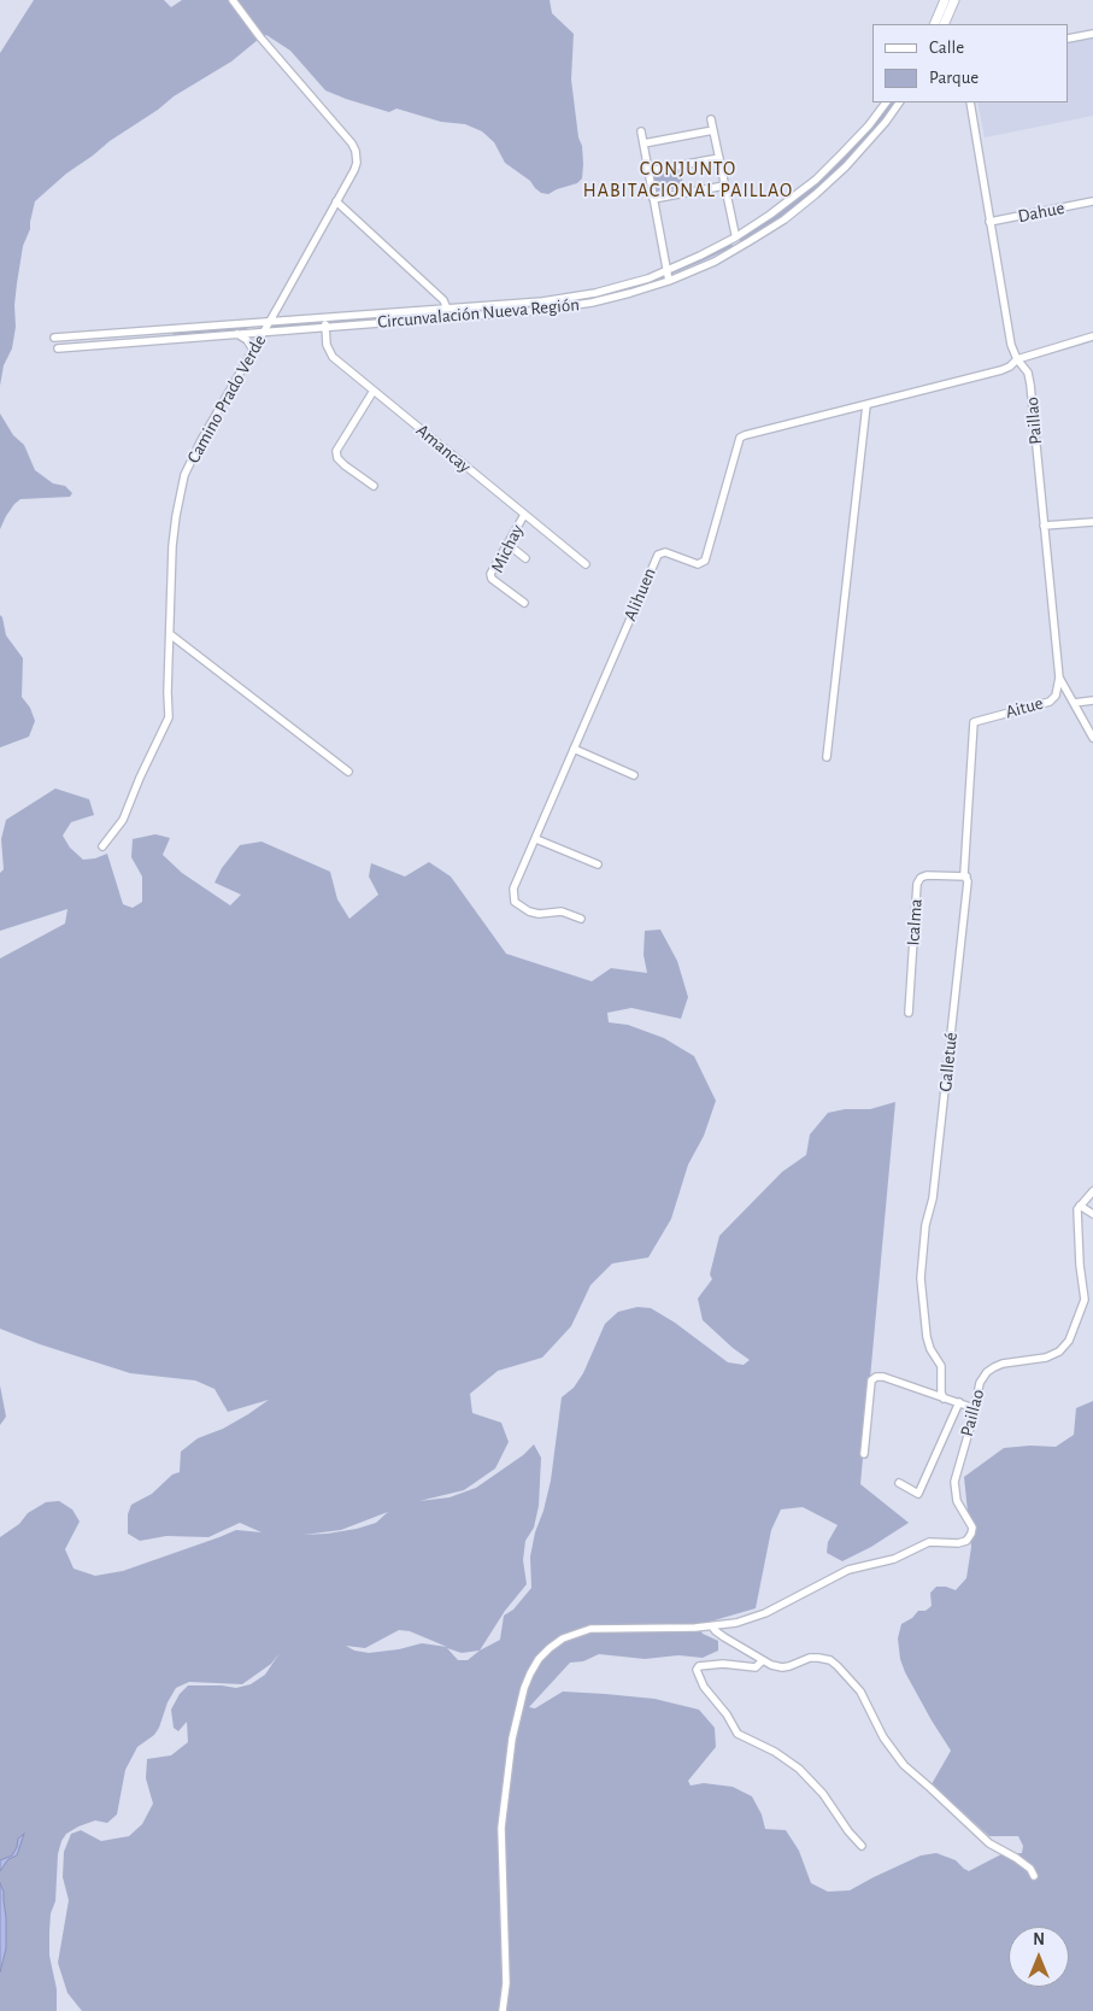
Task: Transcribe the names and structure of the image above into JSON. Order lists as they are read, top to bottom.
{
  "streets": {
    "street": [
      "Dahue",
      "Circunvalación Nueva Región",
      "Camino Prado Verde",
      "Paillao",
      "Amancay",
      "Michay",
      "Alihuen",
      "Aitue",
      "Icalma",
      "Galletué"
    ]
  },
  "crossings": [
    ["Dahue", "Paillao"],
    ["Circunvalación Nueva Región", "Camino Prado Verde"],
    ["Circunvalación Nueva Región", "Amancay"],
    ["Paillao", "Alihuen"],
    ["Paillao", "Aitue"],
    ["Amancay", "Michay"],
    ["Aitue", "Galletué"],
    ["Icalma", "Galletué"]
  ],
  "districts": ["CONJUNTO HABITACIONAL PAILLAO"],
  "legend": ["Calle", "Parque"],
  "north": "top"
}
